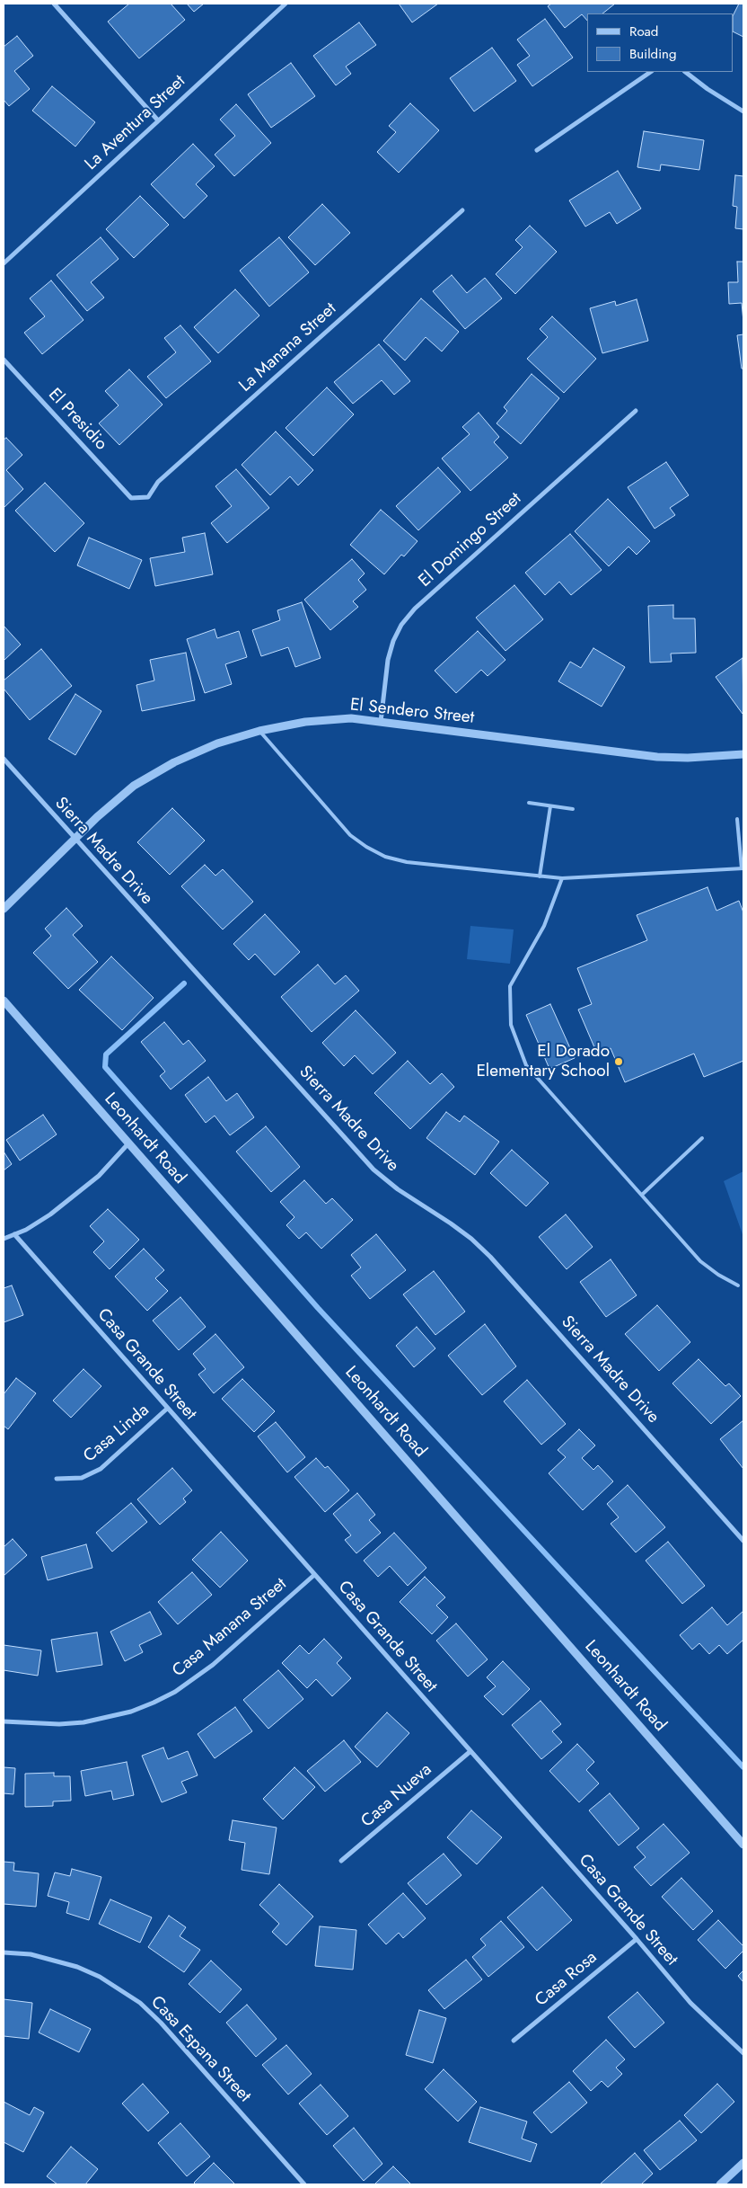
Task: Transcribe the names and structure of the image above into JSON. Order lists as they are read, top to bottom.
{
  "streets": {
    "street": [
      "La Aventura Street",
      "La Manana Street",
      "El Presidio",
      "El Domingo Street",
      "El Sendero Street",
      "Sierra Madre Drive",
      "Leonhardt Road",
      "Casa Grande Street",
      "Casa Linda",
      "Casa Manana Street",
      "Casa Nueva",
      "Casa Rosa",
      "Casa Espana Street"
    ]
  },
  "crossings": [
    ["La Manana Street", "El Presidio"],
    ["El Domingo Street", "El Sendero Street"],
    ["El Sendero Street", "Sierra Madre Drive"],
    ["Casa Grande Street", "Casa Linda"],
    ["Casa Grande Street", "Casa Manana Street"],
    ["Casa Grande Street", "Casa Nueva"],
    ["Casa Grande Street", "Casa Rosa"]
  ],
  "places": ["El Dorado Elementary School"],
  "legend": ["Road", "Building"]
}
